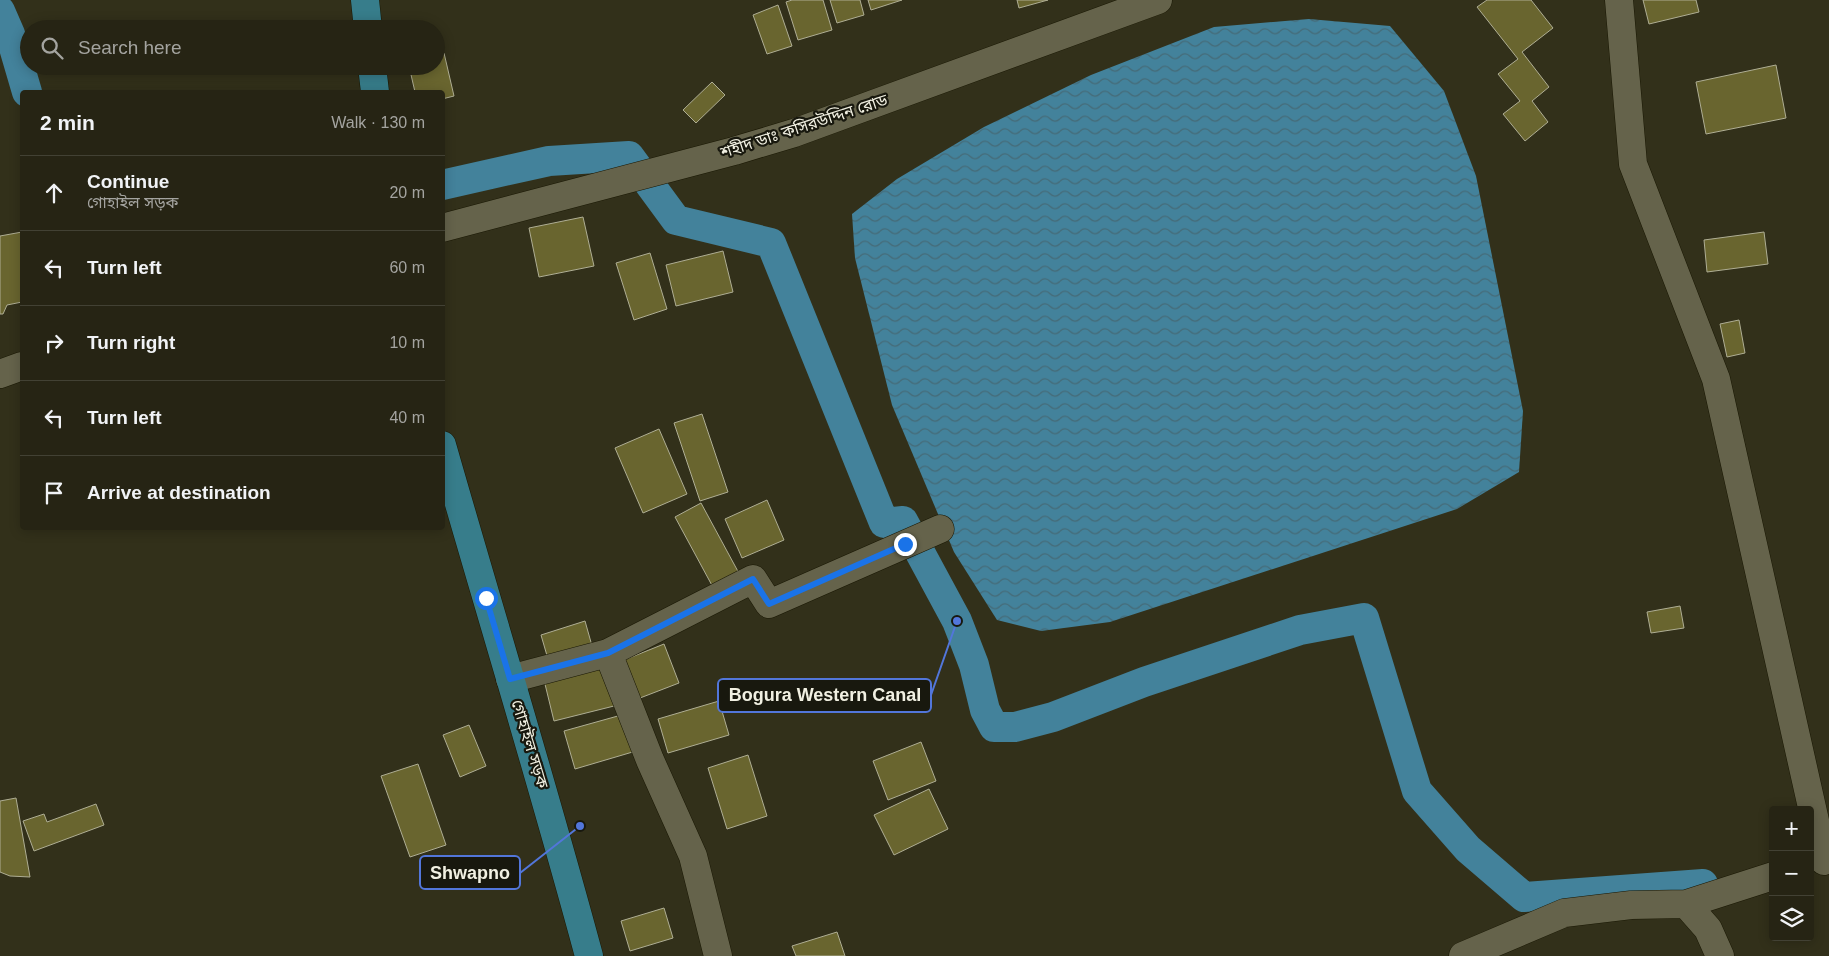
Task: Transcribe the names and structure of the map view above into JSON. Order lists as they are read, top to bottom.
{
  "streets": {
    "main road": ["গোহাইল সড়ক"],
    "street": ["শহীদ ডাঃ কসিরউদ্দিন রোড"]
  },
  "places": ["Bogura Western Canal", "Shwapno"],
  "page": {
    "search": "Search here",
    "heading": ["2 min", "Walk · 130 m"],
    "list": [
      ["Continue", "গোহাইল সড়ক", "20 m"],
      ["Turn left", "60 m"],
      ["Turn right", "10 m"],
      ["Turn left", "40 m"],
      "Arrive at destination"
    ],
    "map_buttons": ["+", "−"]
  }
}
